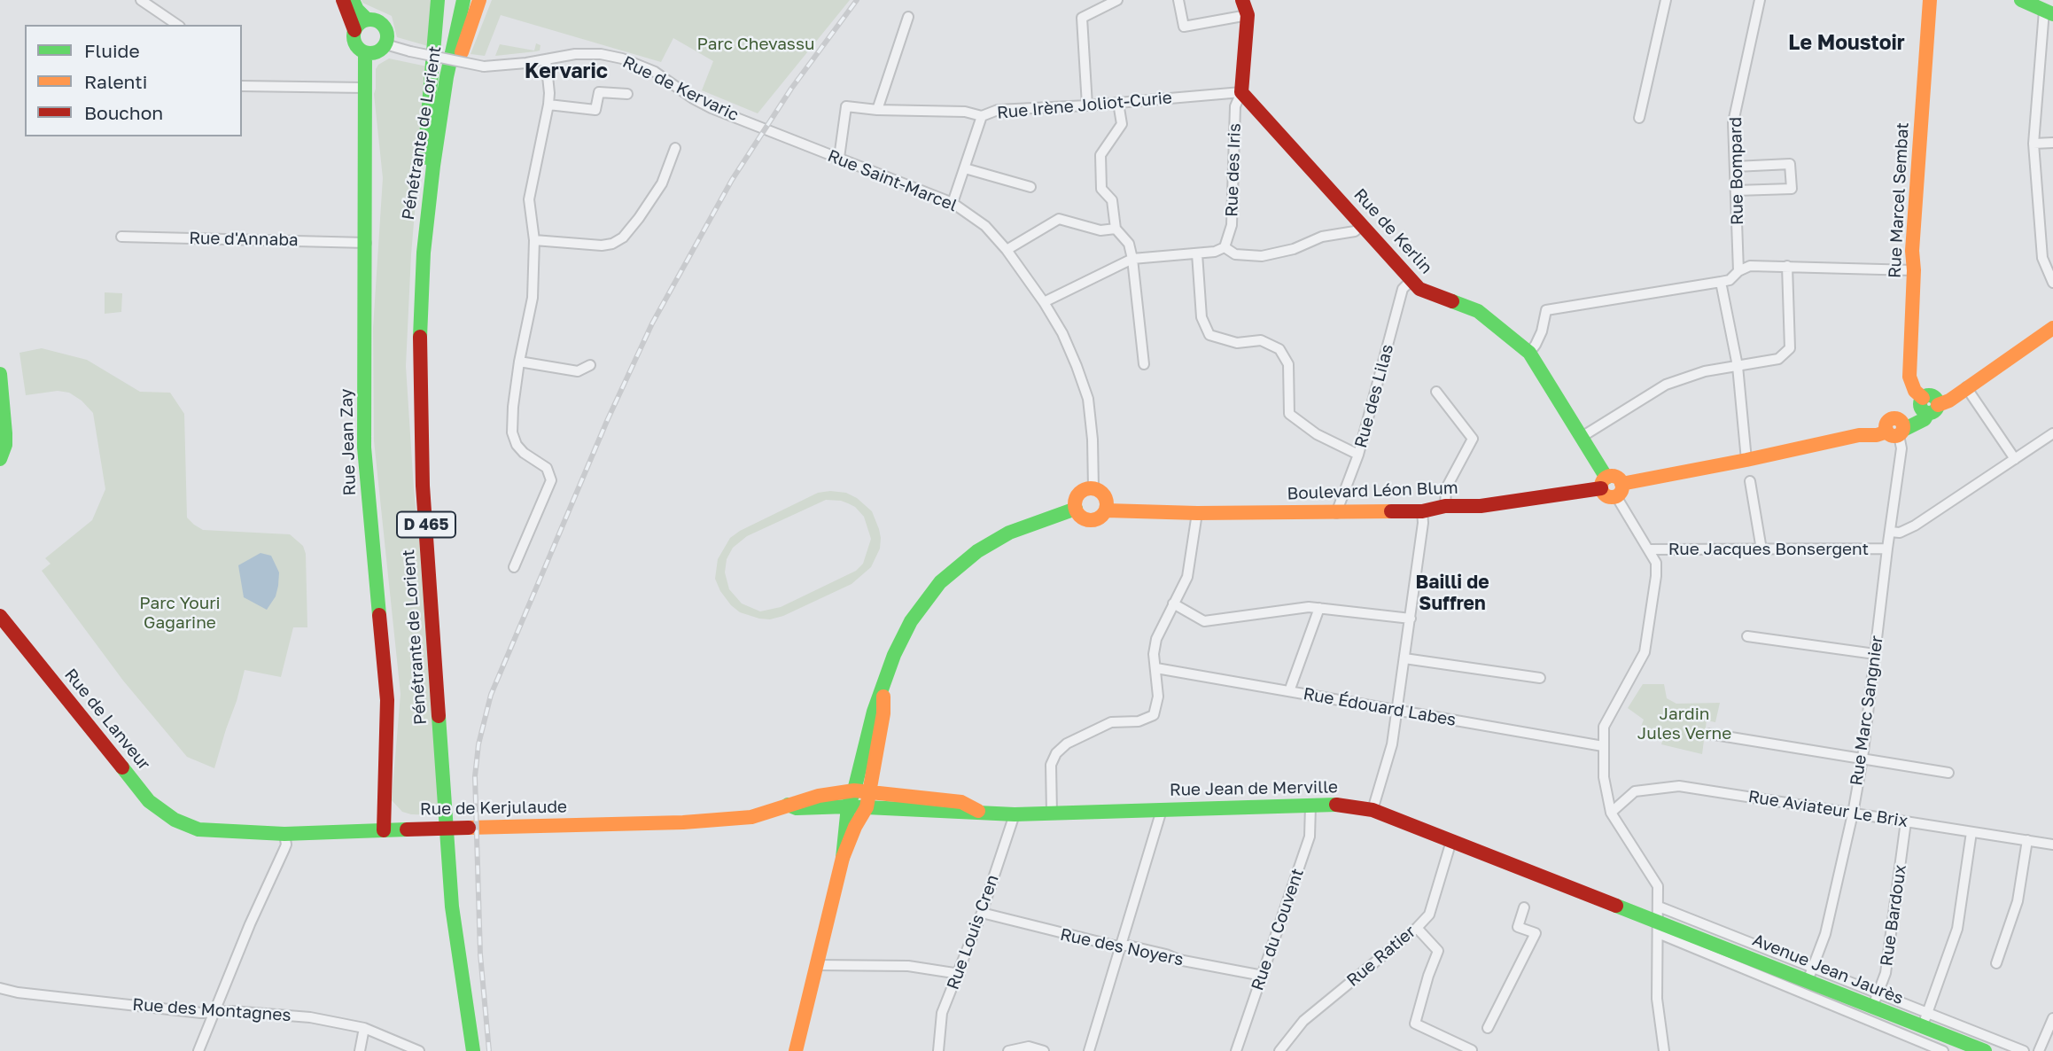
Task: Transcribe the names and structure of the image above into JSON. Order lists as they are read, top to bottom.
{
  "streets": {
    "main road": [
      "Pénétrante de Lorient",
      "Rue Marcel Sembat",
      "Rue de Kerlin",
      "Rue Jean Zay",
      "Boulevard Léon Blum",
      "D 465",
      "Rue de Lanveur",
      "Rue Jean de Merville",
      "Rue de Kerjulaude",
      "Avenue Jean Jaurès"
    ],
    "street": [
      "Rue de Kervaric",
      "Rue Irène Joliot-Curie",
      "Rue des Iris",
      "Rue Bompard",
      "Rue Saint-Marcel",
      "Rue d'Annaba",
      "Rue des Lilas",
      "Rue Jacques Bonsergent",
      "Rue Édouard Labes",
      "Rue Marc Sangnier",
      "Rue Aviateur Le Brix",
      "Rue Bardoux",
      "Rue du Couvent",
      "Rue Louis Cren",
      "Rue des Noyers",
      "Rue Ratier",
      "Rue des Montagnes"
    ]
  },
  "crossings": [
    ["Rue de Kervaric", "Rue Saint-Marcel"],
    ["Rue de Kervaric", "Rue Jean Zay"],
    ["Rue Irène Joliot-Curie", "Rue des Iris"],
    ["Rue Irène Joliot-Curie", "Rue Saint-Marcel"],
    ["Rue Irène Joliot-Curie", "Rue de Kerlin"],
    ["Rue des Iris", "Rue de Kerlin"],
    ["Rue Saint-Marcel", "Boulevard Léon Blum"],
    ["Rue de Kerlin", "Rue des Lilas"],
    ["Rue de Kerlin", "Boulevard Léon Blum"],
    ["Rue d'Annaba", "Rue Jean Zay"],
    ["Rue des Lilas", "Boulevard Léon Blum"],
    ["Rue Jean Zay", "Rue de Kerjulaude"],
    ["Rue Jacques Bonsergent", "Rue Marc Sangnier"],
    ["Rue Marc Sangnier", "Rue Aviateur Le Brix"],
    ["Rue Marc Sangnier", "Avenue Jean Jaurès"],
    ["Rue de Lanveur", "Rue de Kerjulaude"],
    ["Rue Jean de Merville", "Rue de Kerjulaude"],
    ["Rue Jean de Merville", "Rue du Couvent"],
    ["Rue Jean de Merville", "Rue Louis Cren"],
    ["Rue Jean de Merville", "Rue Ratier"],
    ["Rue Jean de Merville", "Avenue Jean Jaurès"],
    ["Rue de Kerjulaude", "Rue Louis Cren"],
    ["Rue Aviateur Le Brix", "Rue Bardoux"],
    ["Rue Bardoux", "Avenue Jean Jaurès"],
    ["Rue du Couvent", "Rue des Noyers"],
    ["Rue Louis Cren", "Rue des Noyers"]
  ],
  "districts": ["Le Moustoir", "Kervaric", "Bailli de Suffren"],
  "parks": ["Parc Chevassu", "Parc Youri Gagarine", "Jardin Jules Verne"],
  "legend": ["Fluide", "Ralenti", "Bouchon"]
}
